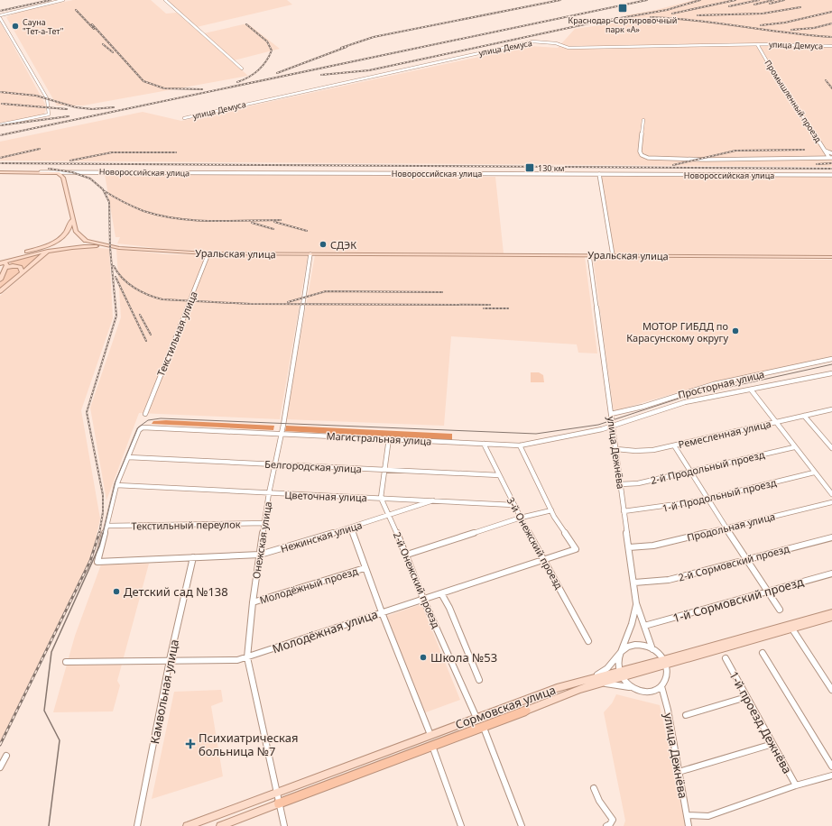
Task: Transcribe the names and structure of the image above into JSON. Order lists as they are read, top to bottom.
{
  "streets": {
    "highway": ["Сормовская улица"],
    "main road": ["Новороссийская улица", "Уральская улица"],
    "street": [
      "улица Демуса",
      "Промышленный проезд",
      "Текстильная улица",
      "Просторная улица",
      "Ремесленная улица",
      "Магистральная улица",
      "улица Дежнёва",
      "Белгородская улица",
      "2-й Продольный проезд",
      "1-й Продольный проезд",
      "Цветочная улица",
      "Текстильный переулок",
      "Продольная улица",
      "Нежинская улица",
      "Онежская улица",
      "3-й Онежский проезд",
      "2-й Сормовский проезд",
      "2-й Онежский проезд",
      "Молодёжный проезд",
      "1-й Сормовский проезд",
      "Молодёжная улица",
      "Камвольная улица",
      "1-й проезд Дежнёва"
    ]
  },
  "crossings": [
    ["улица Демуса", "Промышленный проезд"],
    ["Уральская улица", "Текстильная улица"],
    ["Уральская улица", "улица Дежнёва"],
    ["Уральская улица", "Онежская улица"],
    ["Просторная улица", "Магистральная улица"],
    ["Просторная улица", "улица Дежнёва"],
    ["Ремесленная улица", "улица Дежнёва"],
    ["Магистральная улица", "улица Дежнёва"],
    ["Магистральная улица", "Белгородская улица"],
    ["Магистральная улица", "Онежская улица"],
    ["Магистральная улица", "3-й Онежский проезд"],
    ["улица Дежнёва", "2-й Продольный проезд"],
    ["улица Дежнёва", "1-й Продольный проезд"],
    ["улица Дежнёва", "Продольная улица"],
    ["улица Дежнёва", "2-й Сормовский проезд"],
    ["улица Дежнёва", "1-й Сормовский проезд"],
    ["Белгородская улица", "Онежская улица"],
    ["Белгородская улица", "3-й Онежский проезд"],
    ["Цветочная улица", "Нежинская улица"],
    ["Цветочная улица", "Онежская улица"],
    ["Цветочная улица", "3-й Онежский проезд"],
    ["Цветочная улица", "2-й Онежский проезд"],
    ["Текстильный переулок", "Нежинская улица"],
    ["Текстильный переулок", "Онежская улица"],
    ["Нежинская улица", "Онежская улица"],
    ["Нежинская улица", "2-й Онежский проезд"],
    ["Нежинская улица", "Камвольная улица"],
    ["Онежская улица", "Молодёжный проезд"],
    ["Онежская улица", "Молодёжная улица"],
    ["Онежская улица", "Сормовская улица"],
    ["3-й Онежский проезд", "Молодёжная улица"],
    ["2-й Онежский проезд", "Молодёжная улица"],
    ["2-й Онежский проезд", "Сормовская улица"],
    ["Молодёжная улица", "Камвольная улица"]
  ],
  "places": {
    "transit": ["Краснодар-Сортировочный парк «А»", "130 км"],
    "other": [
      "Сауна \"Тет-а-Тет\"",
      "СДЭК",
      "МОТОР ГИБДД по Карасунскому округу",
      "Детский сад №138",
      "Школа №53"
    ],
    "health": ["Психиатрическая больница №7"]
  }
}
